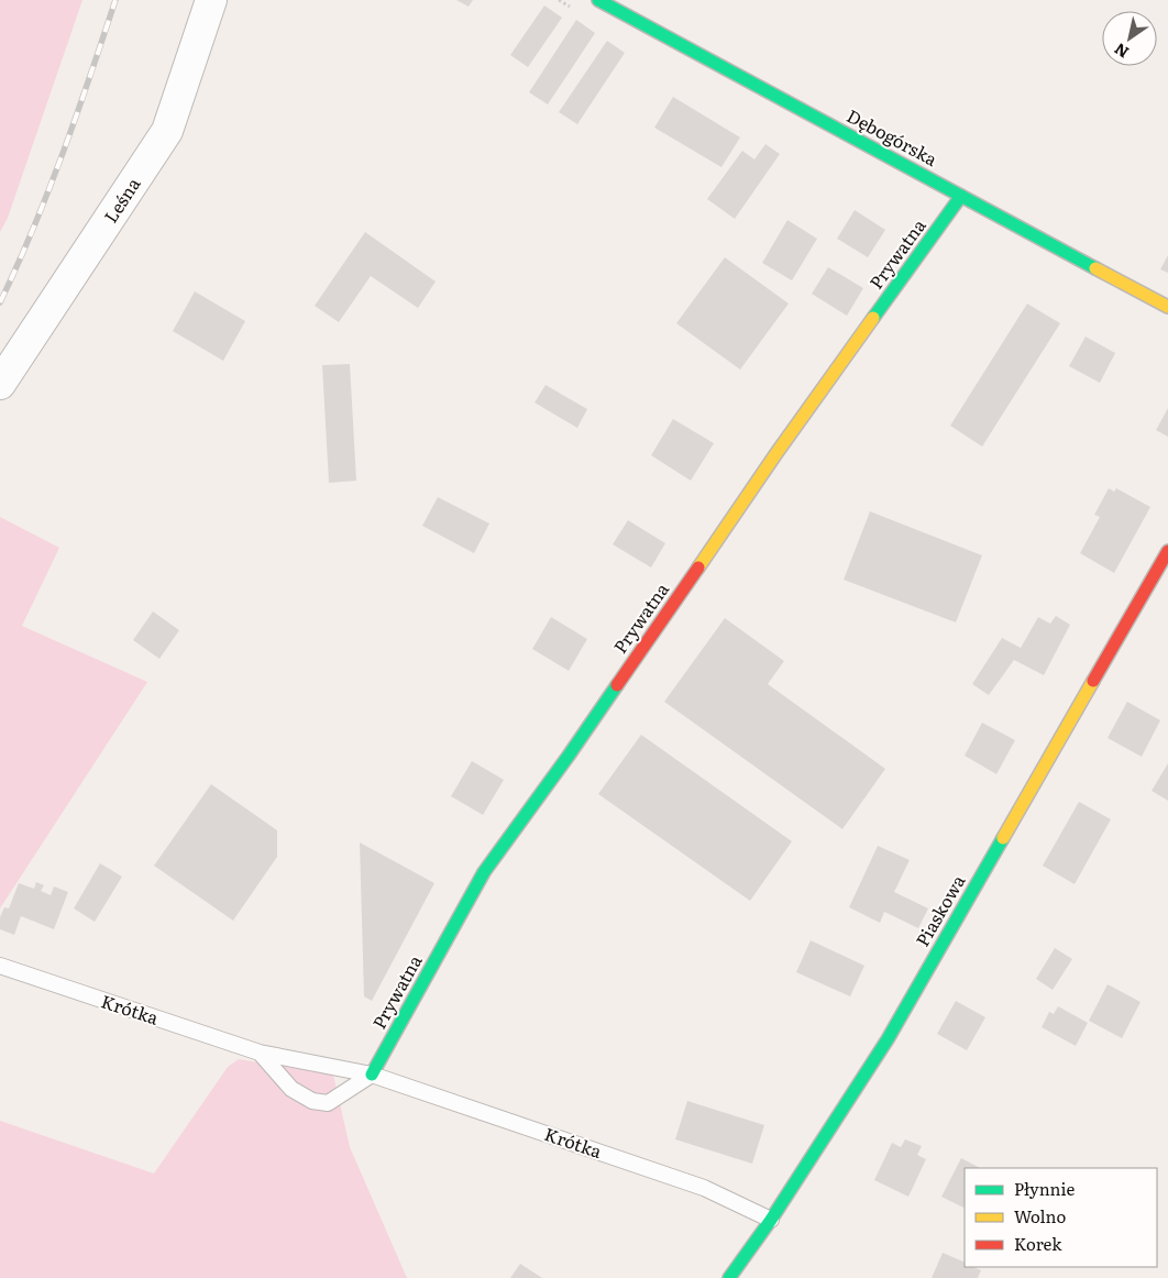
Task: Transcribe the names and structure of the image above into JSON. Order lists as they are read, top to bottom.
{
  "streets": {
    "street": [
      "Dębogórska",
      "Leśna",
      "Prywatna",
      "Piaskowa"
    ],
    "lane": ["Krótka"]
  },
  "crossings": [
    ["Dębogórska", "Prywatna"],
    ["Prywatna", "Krótka"],
    ["Piaskowa", "Krótka"]
  ],
  "legend": ["Płynnie", "Wolno", "Korek"],
  "north": "bottom left"
}
